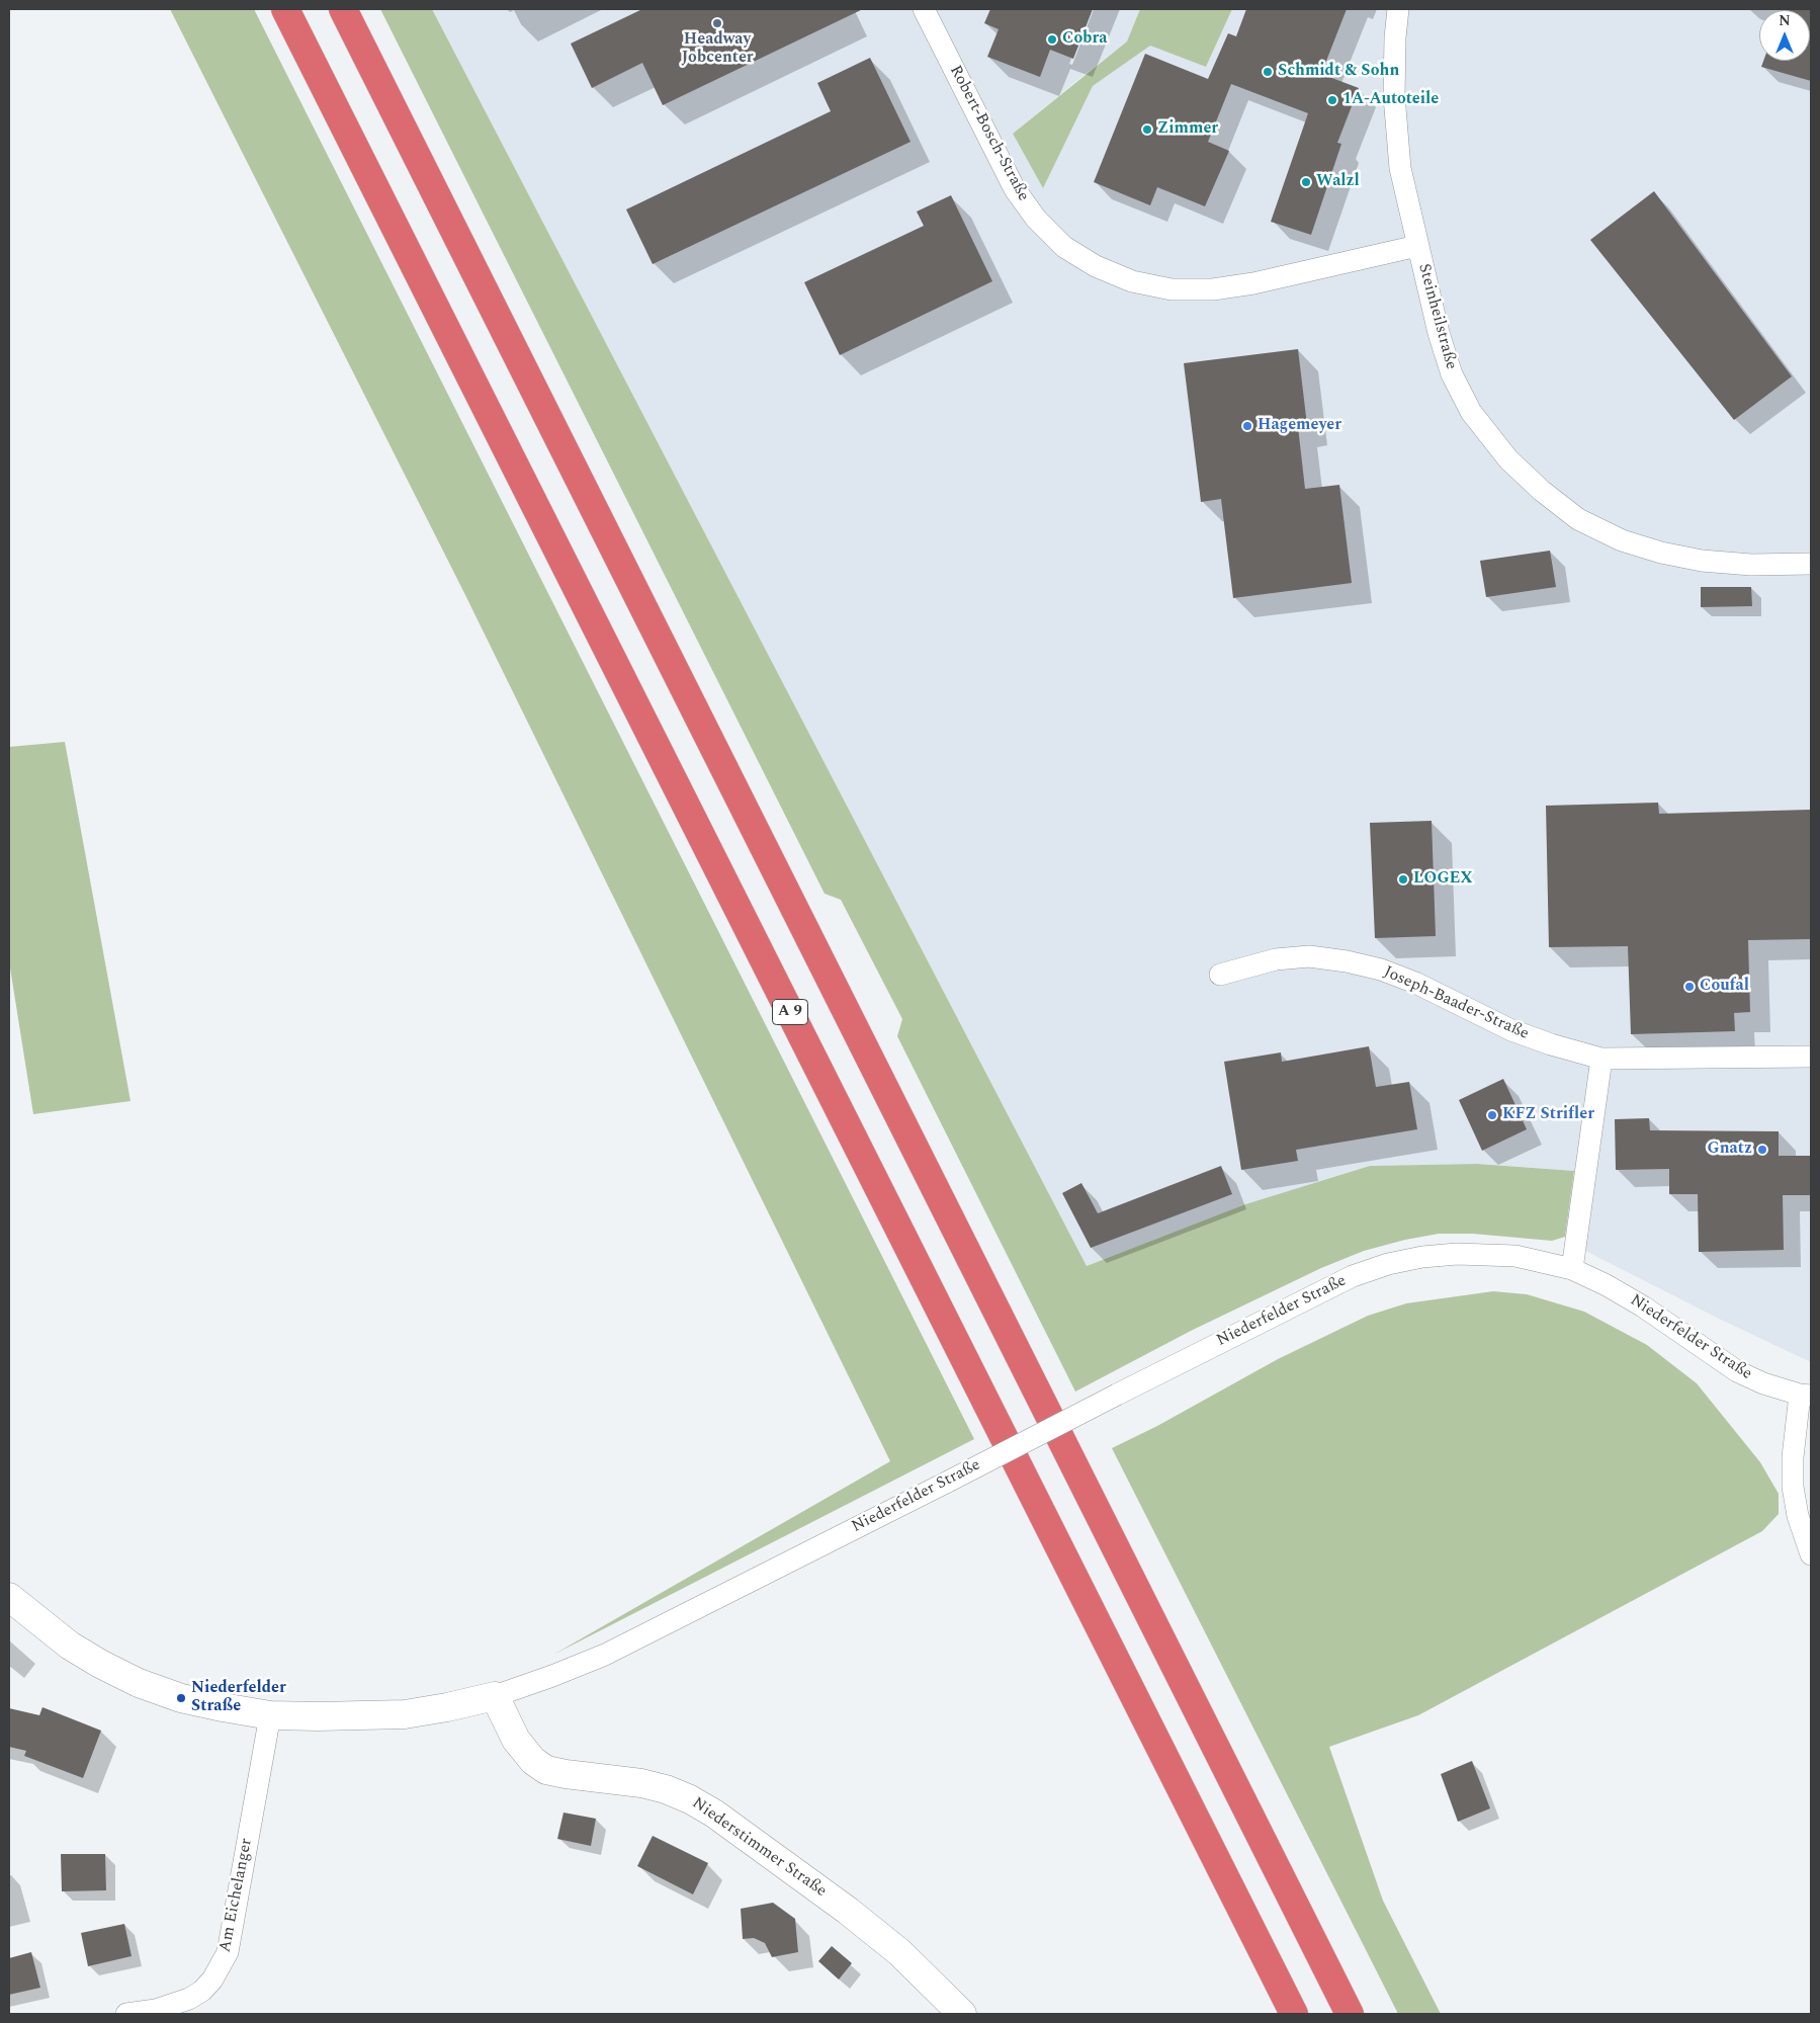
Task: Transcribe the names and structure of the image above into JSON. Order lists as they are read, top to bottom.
{
  "streets": {
    "highway": ["A 9"],
    "street": [
      "Robert-Bosch-Straße",
      "Steinheilstraße",
      "Joseph-Baader-Straße",
      "Niederfelder Straße",
      "Niederstimmer Straße",
      "Am Eichelanger"
    ]
  },
  "crossings": [
    ["Robert-Bosch-Straße", "Steinheilstraße"],
    ["Niederfelder Straße", "Niederstimmer Straße"],
    ["Niederfelder Straße", "Am Eichelanger"]
  ],
  "places": [
    "Headway Jobcenter",
    "Cobra",
    "Schmidt & Sohn",
    "1A-Autoteile",
    "Zimmer",
    "Walzl",
    "Hagemeyer",
    "LOGEX",
    "Coufal",
    "KFZ Strifler",
    "Gnatz",
    "Niederfelder Straße"
  ],
  "north": "top"
}
